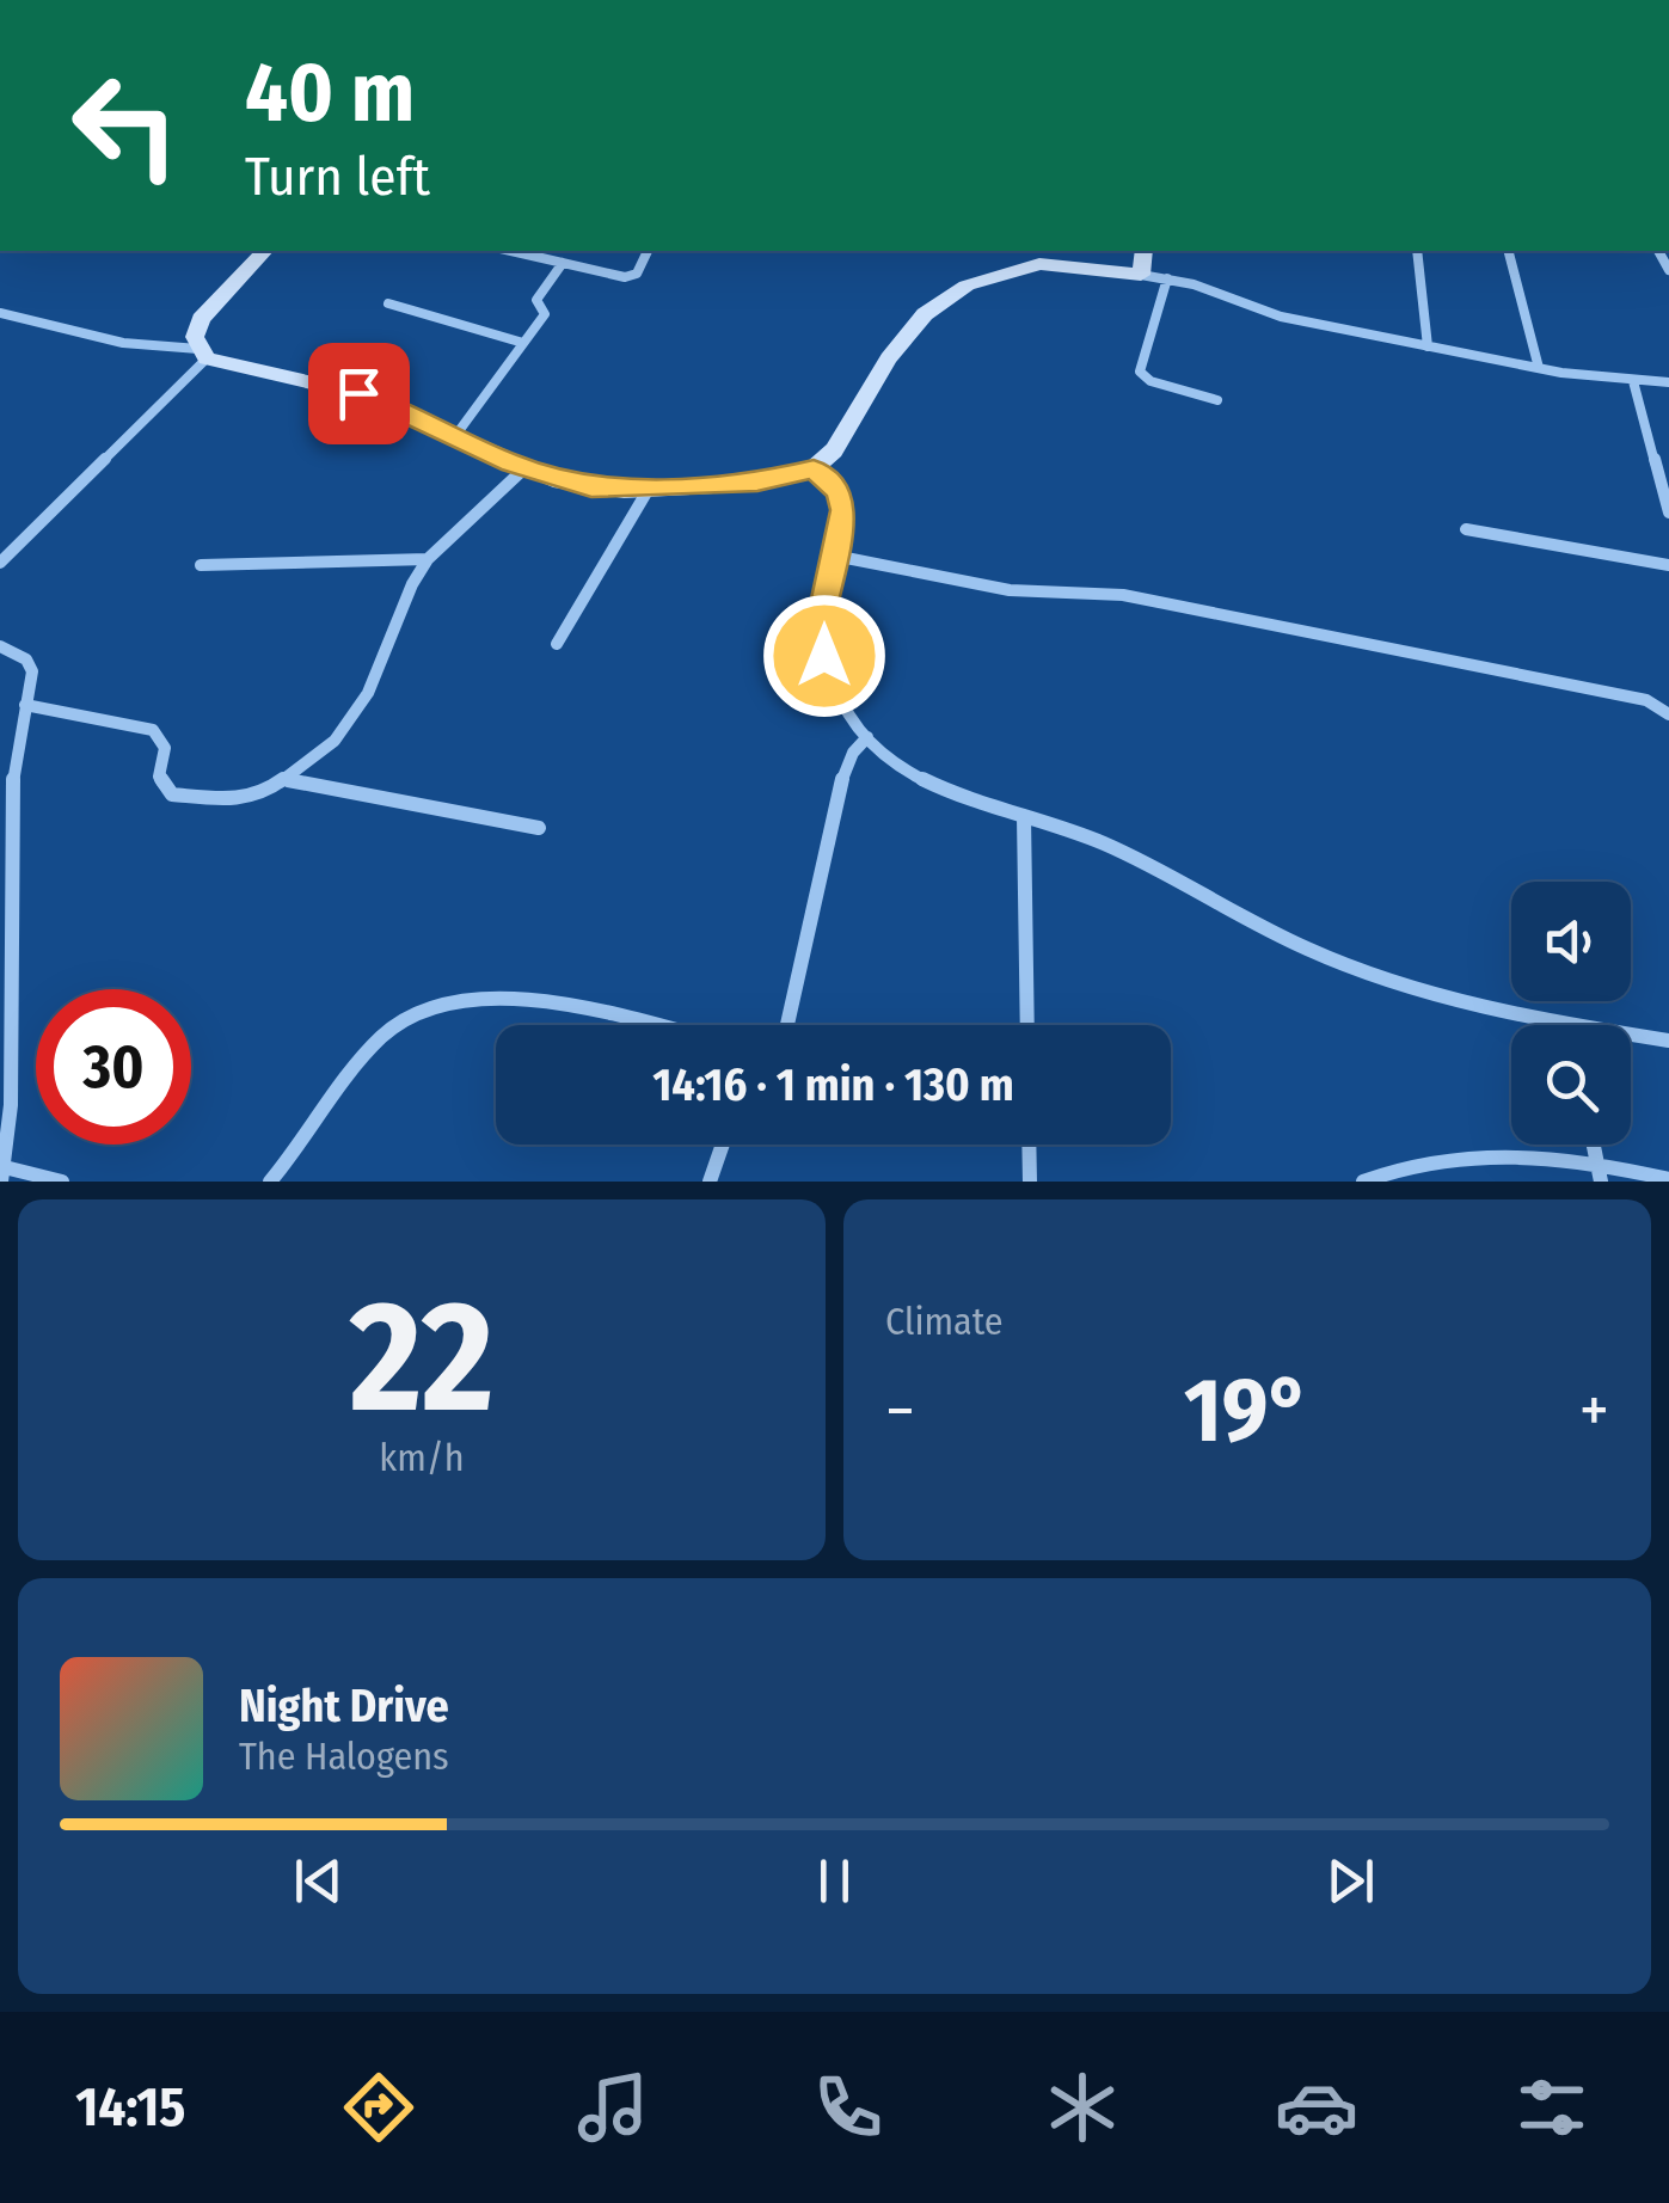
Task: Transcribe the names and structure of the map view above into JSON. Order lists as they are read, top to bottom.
{
  "page": {
    "turn": ["40 m", "Turn left"],
    "limit": "30",
    "trip": "14:16 · 1 min · 130 m",
    "tile": [
      ["22", "km/h"],
      "Climate"
    ],
    "heat": ["−", "19°", "+"],
    "song": ["Night Drive", "The Halogens"],
    "tabs": "14:15"
  }
}
